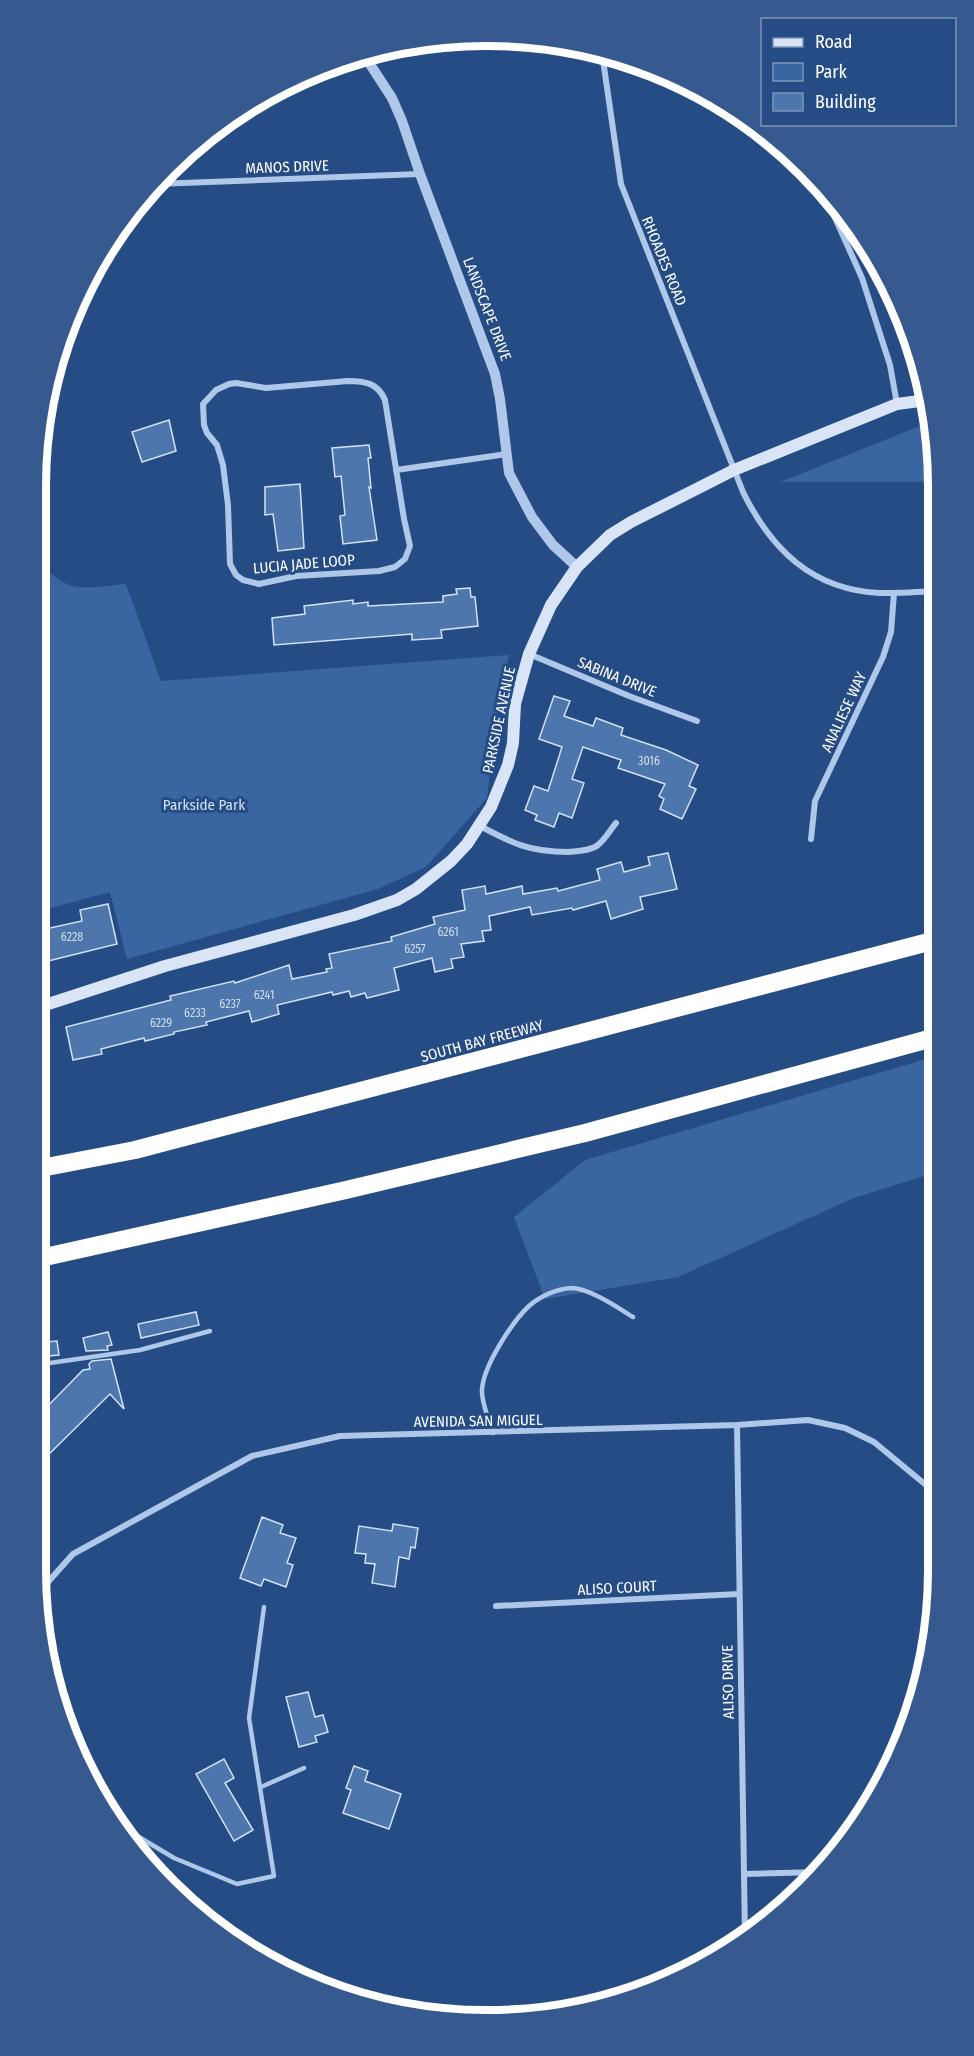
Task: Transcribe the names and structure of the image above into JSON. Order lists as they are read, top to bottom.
{
  "streets": {
    "highway": ["SOUTH BAY FREEWAY"],
    "main road": ["PARKSIDE AVENUE"],
    "street": [
      "MANOS DRIVE",
      "RHOADES ROAD",
      "LANDSCAPE DRIVE",
      "LUCIA JADE LOOP",
      "SABINA DRIVE",
      "ANALIESE WAY",
      "AVENIDA SAN MIGUEL",
      "ALISO COURT",
      "ALISO DRIVE"
    ]
  },
  "crossings": [
    ["MANOS DRIVE", "LANDSCAPE DRIVE"],
    ["RHOADES ROAD", "ANALIESE WAY"],
    ["RHOADES ROAD", "PARKSIDE AVENUE"],
    ["LANDSCAPE DRIVE", "PARKSIDE AVENUE"],
    ["SABINA DRIVE", "PARKSIDE AVENUE"],
    ["AVENIDA SAN MIGUEL", "ALISO DRIVE"],
    ["ALISO COURT", "ALISO DRIVE"]
  ],
  "parks": ["Parkside Park"],
  "house_numbers": [
    "3016",
    "6261",
    "6228",
    "6257",
    "6241",
    "6237",
    "6233",
    "6229"
  ],
  "legend": ["Road", "Park", "Building"]
}
